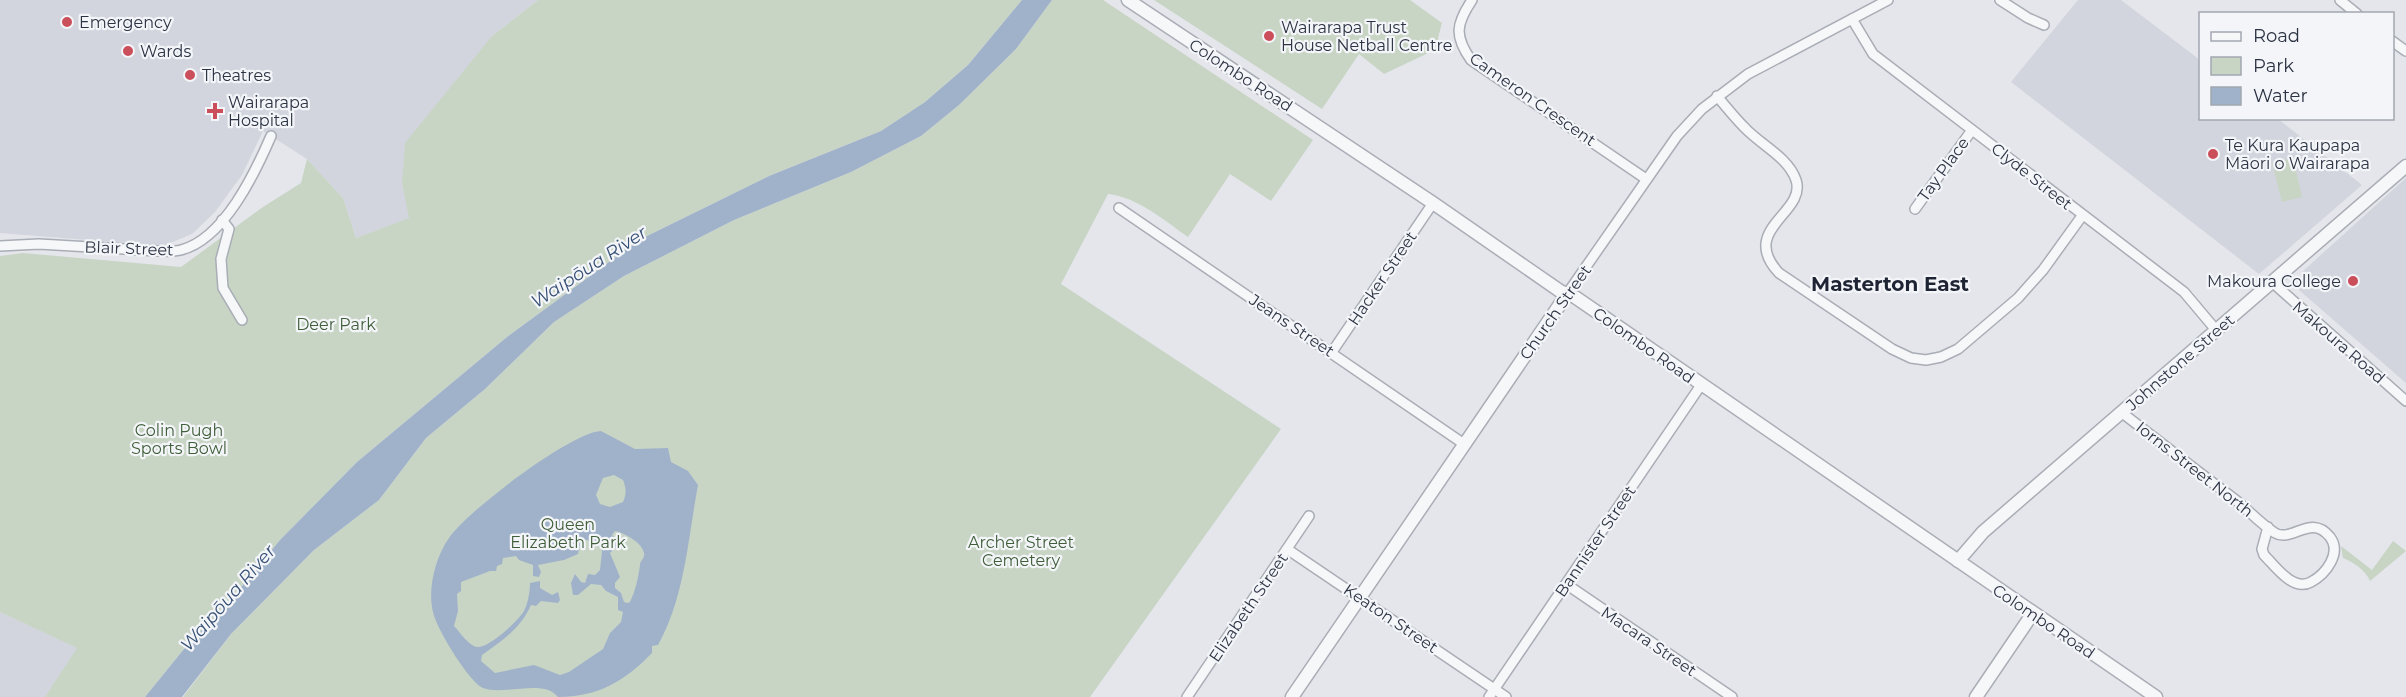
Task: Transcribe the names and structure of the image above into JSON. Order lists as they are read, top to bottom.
{
  "streets": {
    "street": [
      "Colombo Road",
      "Cameron Crescent",
      "Tay Place",
      "Clyde Street",
      "Blair Street",
      "Hacker Street",
      "Church Street",
      "Jeans Street",
      "Makoura Road",
      "Johnstone Street",
      "Iorns Street North",
      "Bannister Street",
      "Elizabeth Street",
      "Keaton Street",
      "Macara Street"
    ]
  },
  "crossings": [
    ["Colombo Road", "Hacker Street"],
    ["Colombo Road", "Church Street"],
    ["Colombo Road", "Johnstone Street"],
    ["Colombo Road", "Bannister Street"],
    ["Cameron Crescent", "Church Street"],
    ["Tay Place", "Clyde Street"],
    ["Clyde Street", "Church Street"],
    ["Clyde Street", "Johnstone Street"],
    ["Hacker Street", "Jeans Street"],
    ["Church Street", "Jeans Street"],
    ["Church Street", "Keaton Street"],
    ["Makoura Road", "Johnstone Street"],
    ["Johnstone Street", "Iorns Street North"],
    ["Bannister Street", "Keaton Street"],
    ["Bannister Street", "Macara Street"],
    ["Elizabeth Street", "Keaton Street"]
  ],
  "districts": ["Masterton East"],
  "water": ["Waipōua River"],
  "parks": [
    "Deer Park",
    "Colin Pugh Sports Bowl",
    "Queen Elizabeth Park",
    "Archer Street Cemetery"
  ],
  "places": {
    "other": [
      "Emergency",
      "Wairarapa Trust House Netball Centre",
      "Wards",
      "Theatres",
      "Te Kura Kaupapa Māori o Wairarapa",
      "Makoura College"
    ],
    "health": ["Wairarapa Hospital"]
  },
  "legend": ["Road", "Park", "Water"]
}
